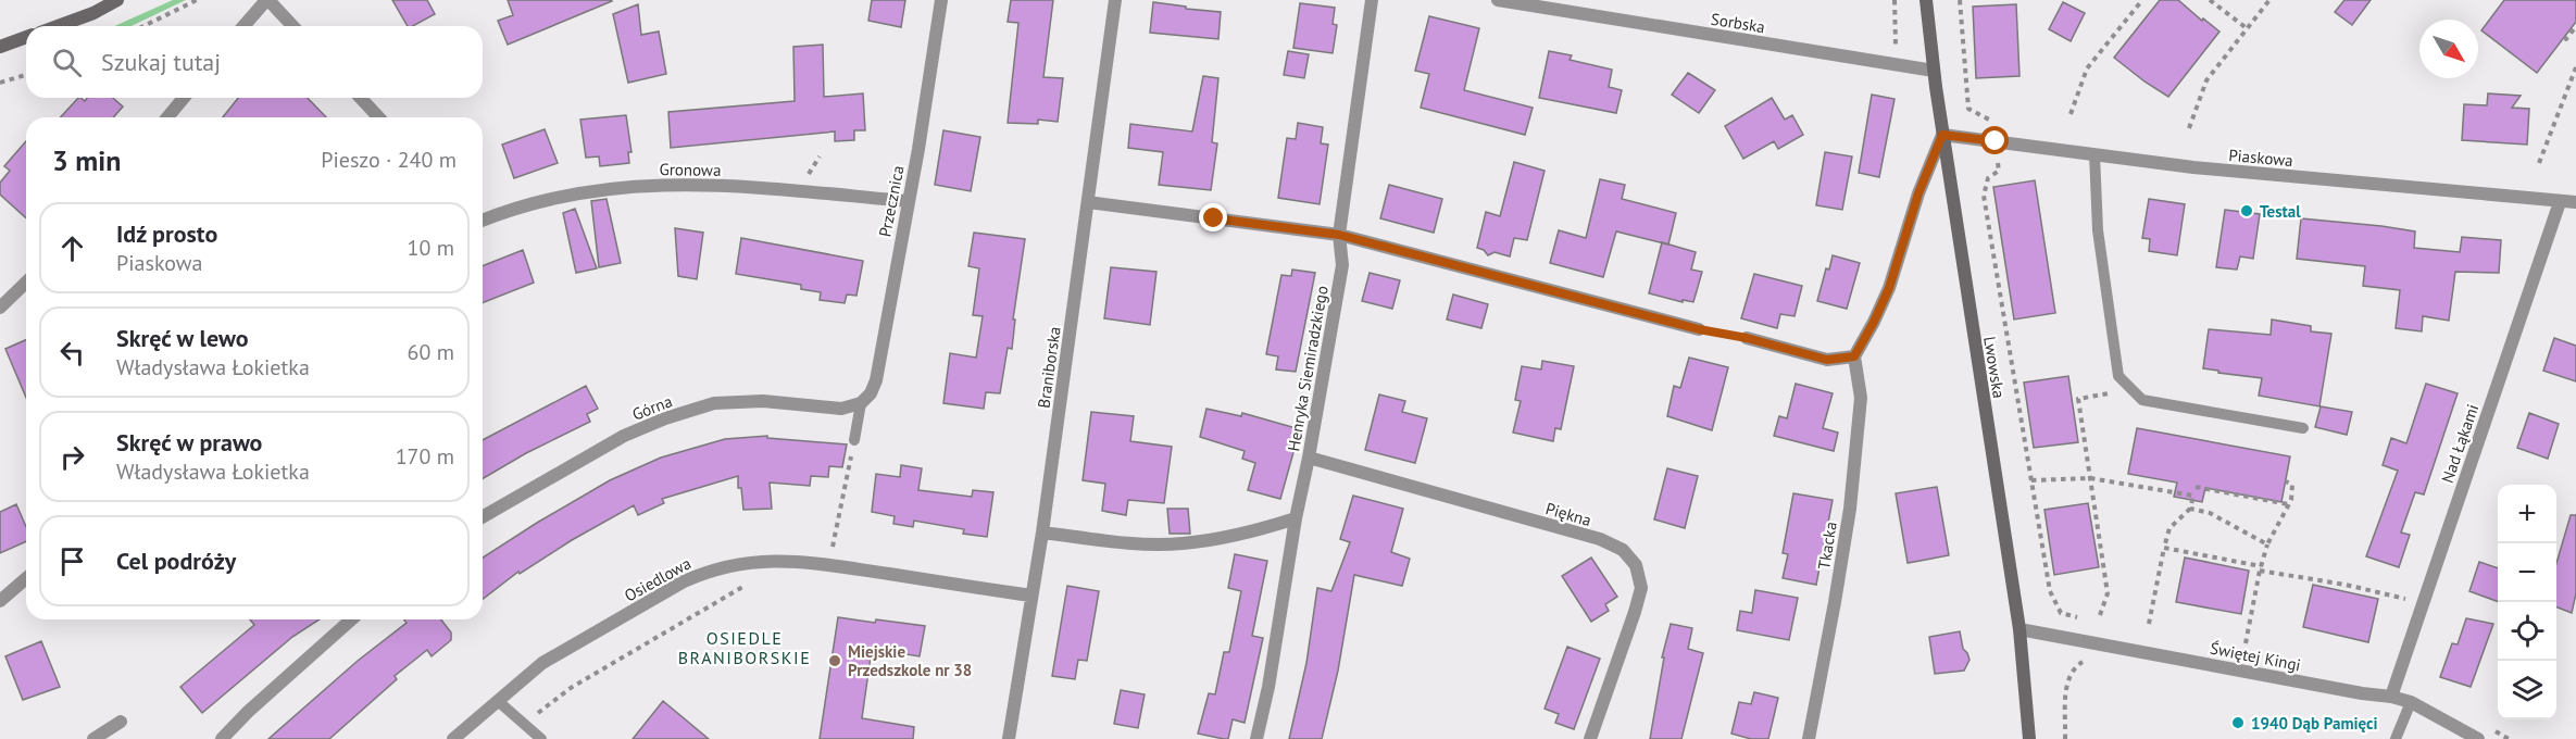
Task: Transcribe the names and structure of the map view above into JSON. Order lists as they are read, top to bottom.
{
  "streets": {
    "street": [
      "Sorbska",
      "Piaskowa",
      "Gronowa",
      "Przecznica",
      "Braniborska",
      "Lwowska",
      "Henryka Siemiradzkiego",
      "Górna",
      "Nad Łąkami",
      "Piękna",
      "Tkacka",
      "Osiedlowa",
      "Świętej Kingi"
    ]
  },
  "crossings": [
    ["Sorbska", "Lwowska"],
    ["Piaskowa", "Lwowska"],
    ["Piaskowa", "Nad Łąkami"],
    ["Gronowa", "Przecznica"],
    ["Przecznica", "Górna"],
    ["Braniborska", "Osiedlowa"],
    ["Lwowska", "Świętej Kingi"],
    ["Henryka Siemiradzkiego", "Piękna"],
    ["Nad Łąkami", "Świętej Kingi"]
  ],
  "districts": ["OSIEDLE BRANIBORSKIE"],
  "places": ["Testal", "Miejskie Przedszkole nr 38", "1940 Dąb Pamięci"],
  "north": "bottom right",
  "page": {
    "search": "Szukaj tutaj",
    "heading": ["3 min", "Pieszo · 240 m"],
    "list": [
      ["Idź prosto", "Piaskowa", "10 m"],
      ["Skręć w lewo", "Władysława Łokietka", "60 m"],
      ["Skręć w prawo", "Władysława Łokietka", "170 m"],
      "Cel podróży"
    ],
    "map_buttons": ["+", "−"]
  }
}
